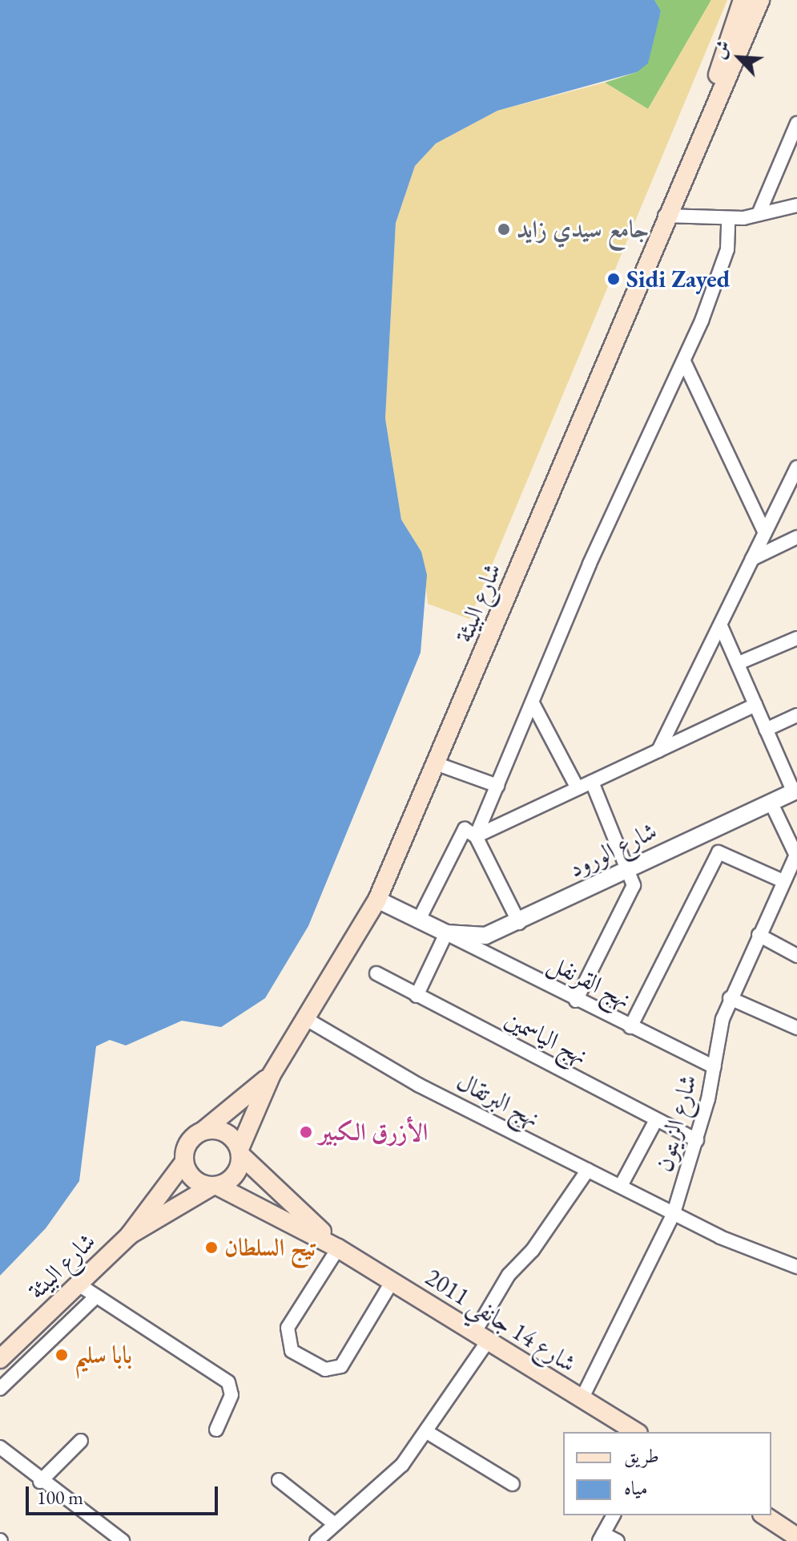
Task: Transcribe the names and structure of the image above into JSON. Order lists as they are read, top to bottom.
{
  "streets": {
    "main road": ["شارع البيئة", "شارع 14 جانفي 2011"],
    "street": [
      "شارع الورود",
      "نهج القرنفل",
      "نهج الياسمين",
      "نهج البرتقال",
      "شارع الزيتون"
    ]
  },
  "crossings": [
    ["شارع البيئة", "نهج البرتقال"],
    ["شارع البيئة", "شارع 14 جانفي 2011"],
    ["شارع الورود", "نهج القرنفل"],
    ["نهج القرنفل", "شارع الزيتون"],
    ["نهج الياسمين", "شارع الزيتون"],
    ["نهج البرتقال", "شارع الزيتون"],
    ["شارع الزيتون", "شارع 14 جانفي 2011"]
  ],
  "places": [
    "جامع سيدي زايد",
    "Sidi Zayed",
    "الأزرق الكبير",
    "تيج السلطان",
    "بابا سليم"
  ],
  "legend": ["طريق", "مياه"],
  "scale_bar": "100 m",
  "north": "top left"
}
